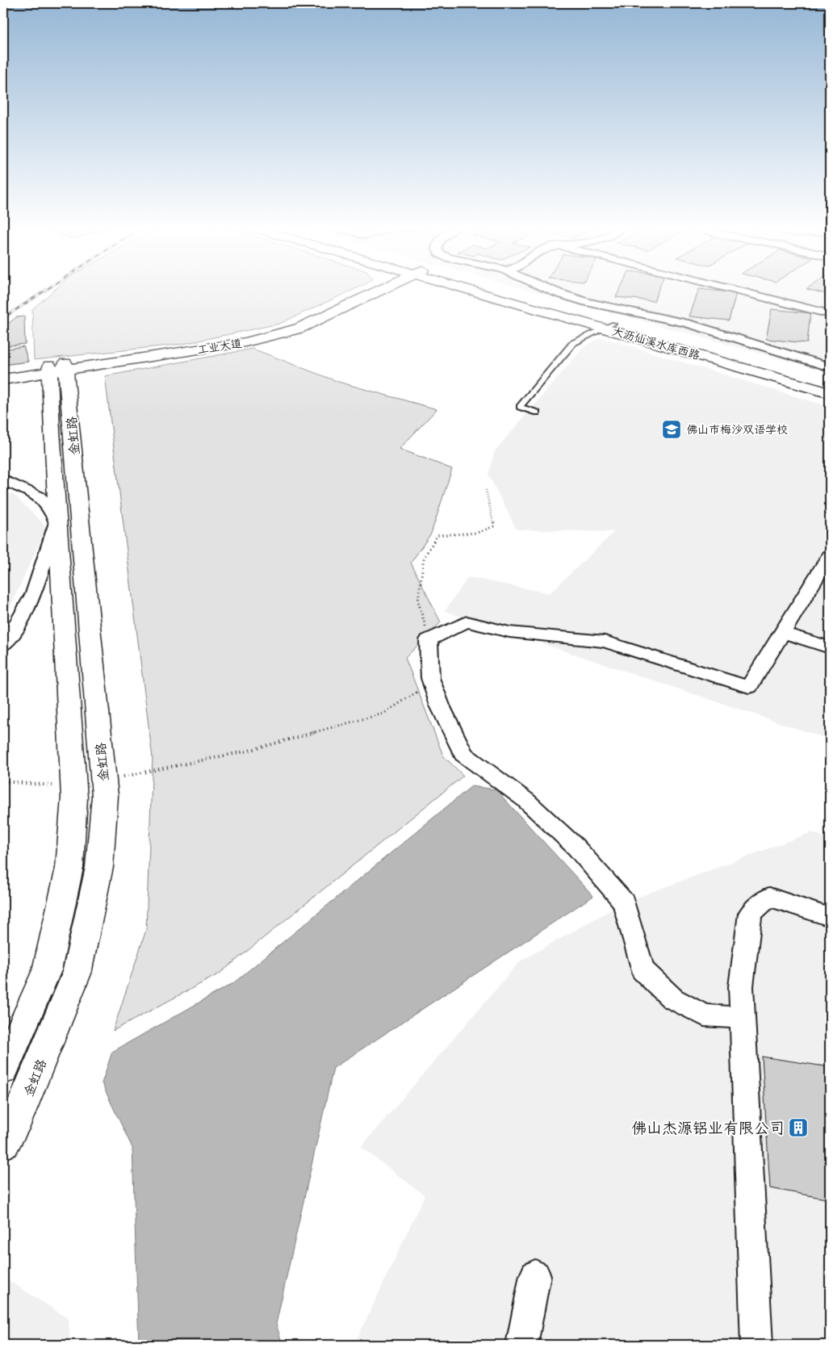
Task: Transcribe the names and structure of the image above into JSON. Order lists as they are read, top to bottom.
{
  "streets": {
    "street": ["大沥仙溪水库西路", "工业大道", "金虹路"]
  },
  "crossings": [
    ["工业大道", "金虹路"]
  ],
  "places": {
    "school or university": ["佛山市梅沙双语学校"],
    "building": ["佛山杰源铝业有限公司"]
  }
}
